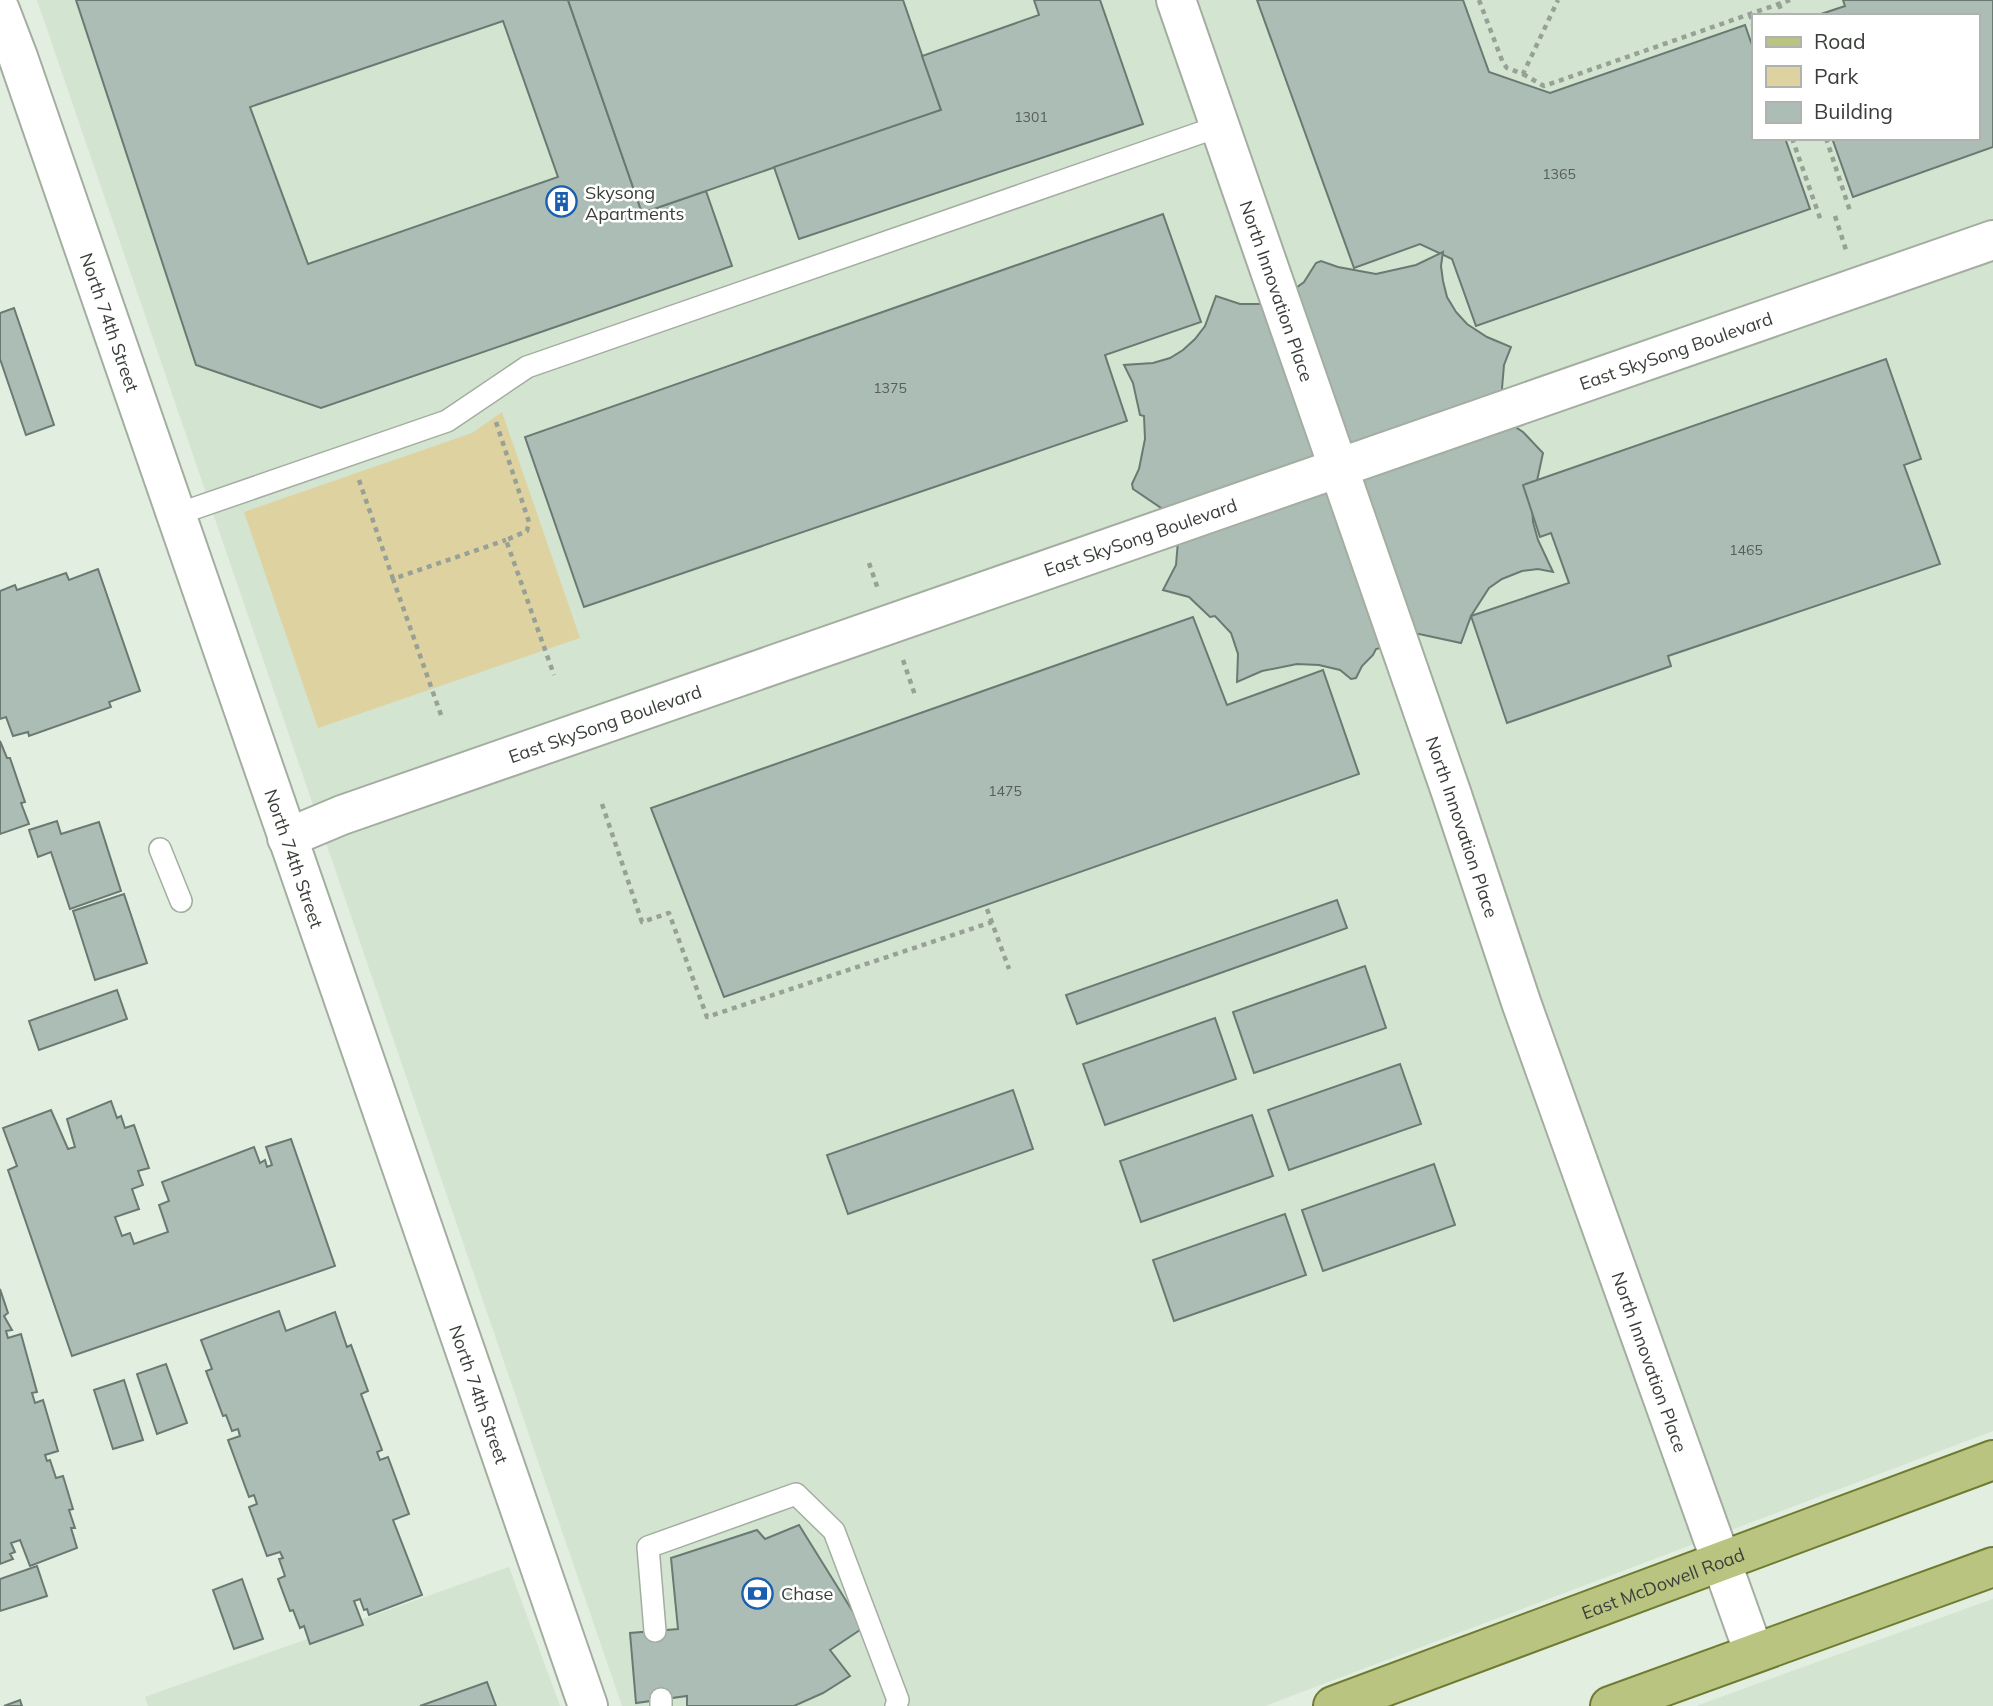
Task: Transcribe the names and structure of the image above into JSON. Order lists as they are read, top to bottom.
{
  "streets": {
    "main road": ["East McDowell Road"],
    "street": ["North Innovation Place", "North 74th Street", "East SkySong Boulevard"]
  },
  "crossings": [
    ["North Innovation Place", "East SkySong Boulevard"],
    ["North Innovation Place", "East McDowell Road"],
    ["North 74th Street", "East SkySong Boulevard"]
  ],
  "places": {
    "building": ["Skysong Apartments"],
    "bank": ["Chase"]
  },
  "house_numbers": [
    "1301",
    "1365",
    "1375",
    "1465",
    "1475"
  ],
  "legend": ["Road", "Park", "Building"]
}
